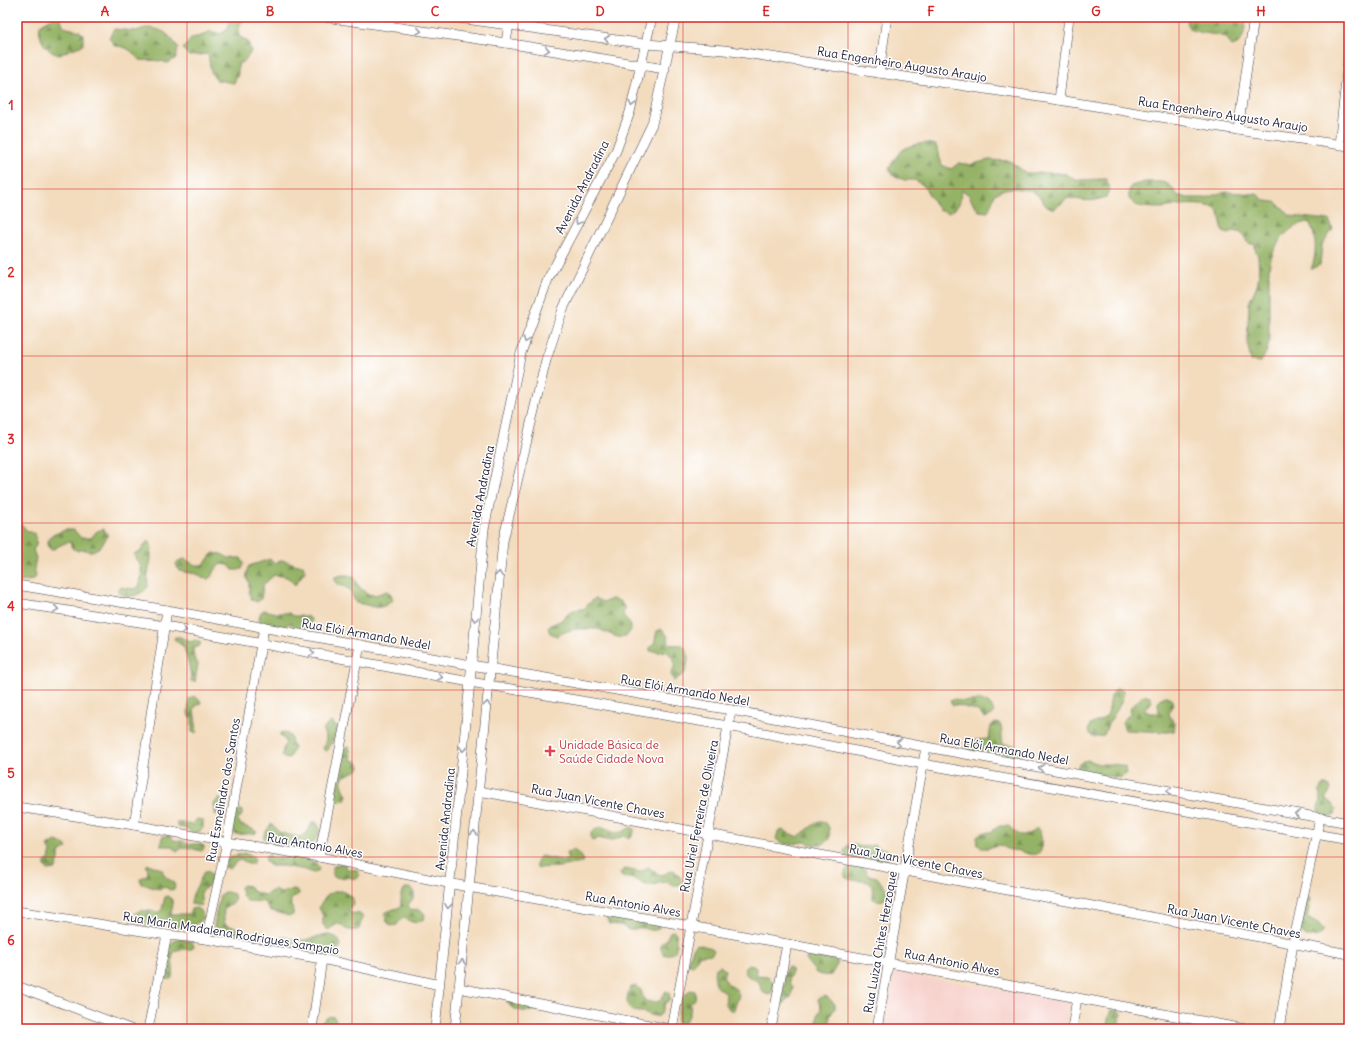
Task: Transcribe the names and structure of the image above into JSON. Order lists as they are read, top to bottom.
{
  "streets": {
    "street": [
      "Rua Engenheiro Augusto Araujo",
      "Avenida Andradina",
      "Rua Elói Armando Nedel",
      "Rua Esmelindro dos Santos",
      "Rua Juan Vicente Chaves",
      "Rua Uriel Ferreira de Oliveira",
      "Rua Antonio Alves",
      "Rua Maria Madalena Rodrigues Sampaio",
      "Rua Luiza Chites Herzoque"
    ]
  },
  "crossings": [
    ["Rua Engenheiro Augusto Araujo", "Avenida Andradina"],
    ["Avenida Andradina", "Rua Elói Armando Nedel"],
    ["Avenida Andradina", "Rua Antonio Alves"],
    ["Avenida Andradina", "Rua Maria Madalena Rodrigues Sampaio"],
    ["Rua Elói Armando Nedel", "Rua Esmelindro dos Santos"],
    ["Rua Elói Armando Nedel", "Rua Uriel Ferreira de Oliveira"],
    ["Rua Elói Armando Nedel", "Rua Luiza Chites Herzoque"],
    ["Rua Esmelindro dos Santos", "Rua Antonio Alves"],
    ["Rua Esmelindro dos Santos", "Rua Maria Madalena Rodrigues Sampaio"],
    ["Rua Juan Vicente Chaves", "Rua Uriel Ferreira de Oliveira"],
    ["Rua Juan Vicente Chaves", "Rua Luiza Chites Herzoque"],
    ["Rua Uriel Ferreira de Oliveira", "Rua Antonio Alves"],
    ["Rua Antonio Alves", "Rua Luiza Chites Herzoque"]
  ],
  "places": {
    "health": ["Unidade Básica de Saúde Cidade Nova"]
  },
  "grid": {
    "columns": [
      "A",
      "B",
      "C",
      "D",
      "E",
      "F",
      "G",
      "H"
    ],
    "rows": [
      "1",
      "2",
      "3",
      "4",
      "5",
      "6"
    ]
  }
}
